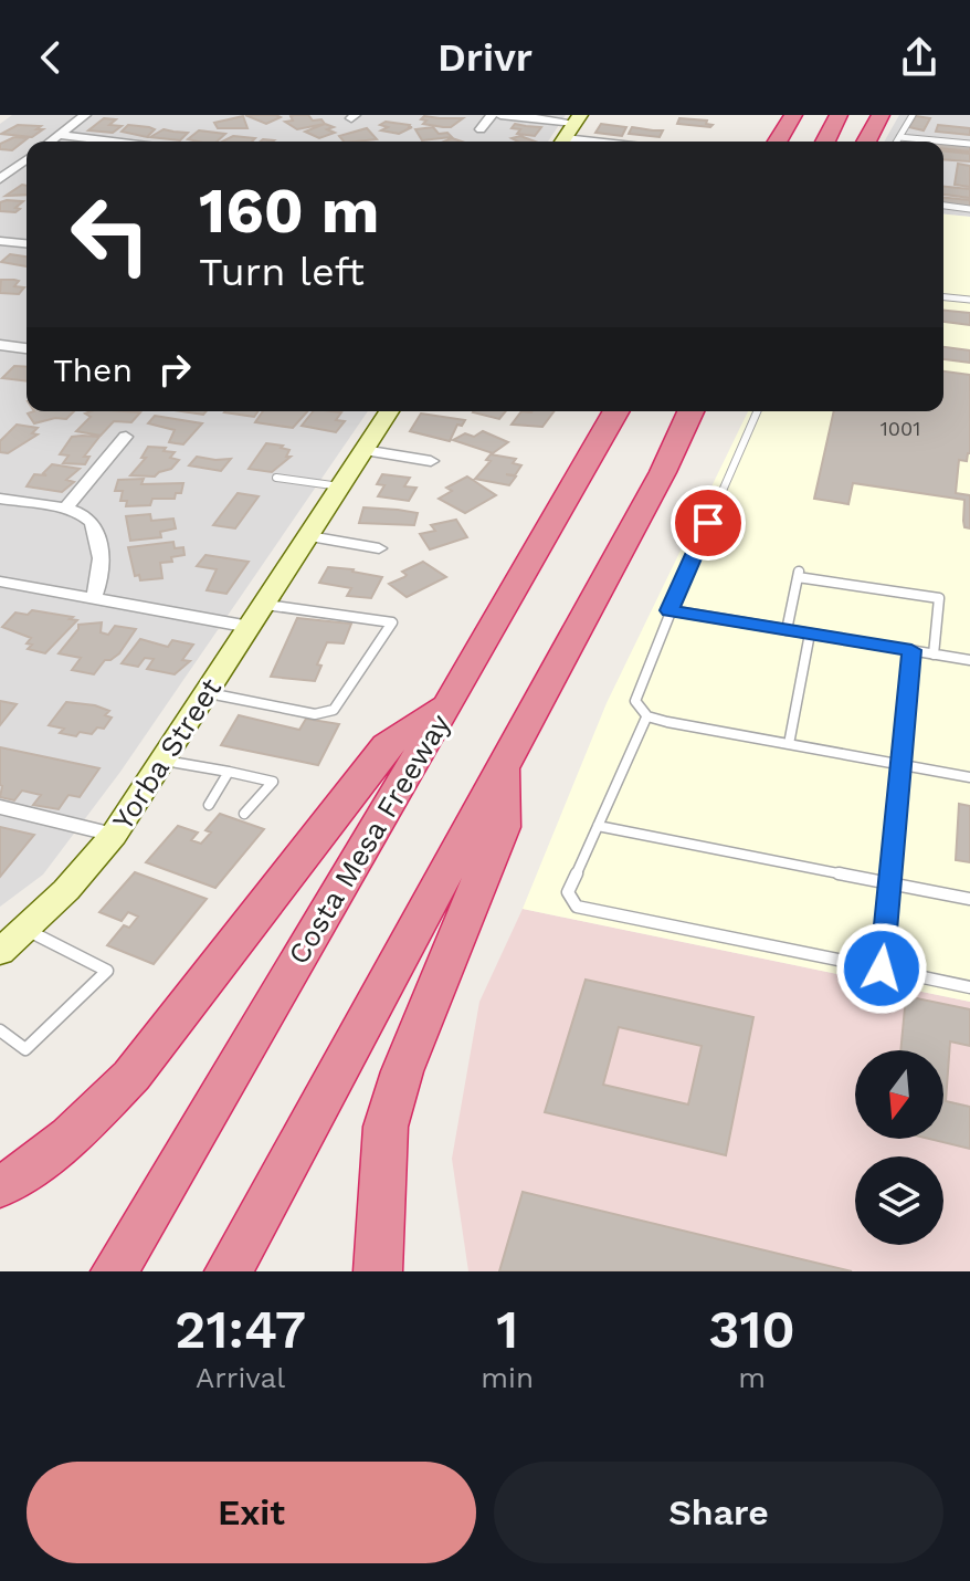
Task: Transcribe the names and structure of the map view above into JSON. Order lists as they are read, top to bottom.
{
  "streets": {
    "highway": ["Costa Mesa Freeway"],
    "main road": ["Yorba Street"]
  },
  "house_numbers": ["1001"],
  "north": "bottom",
  "page": {
    "header": "Drivr",
    "turn": ["160 m", "Turn left"],
    "then": "Then",
    "eta": [
      "21:47",
      "Arrival",
      "1",
      "min",
      "310",
      "m"
    ],
    "buttons": ["Exit", "Share"]
  }
}
